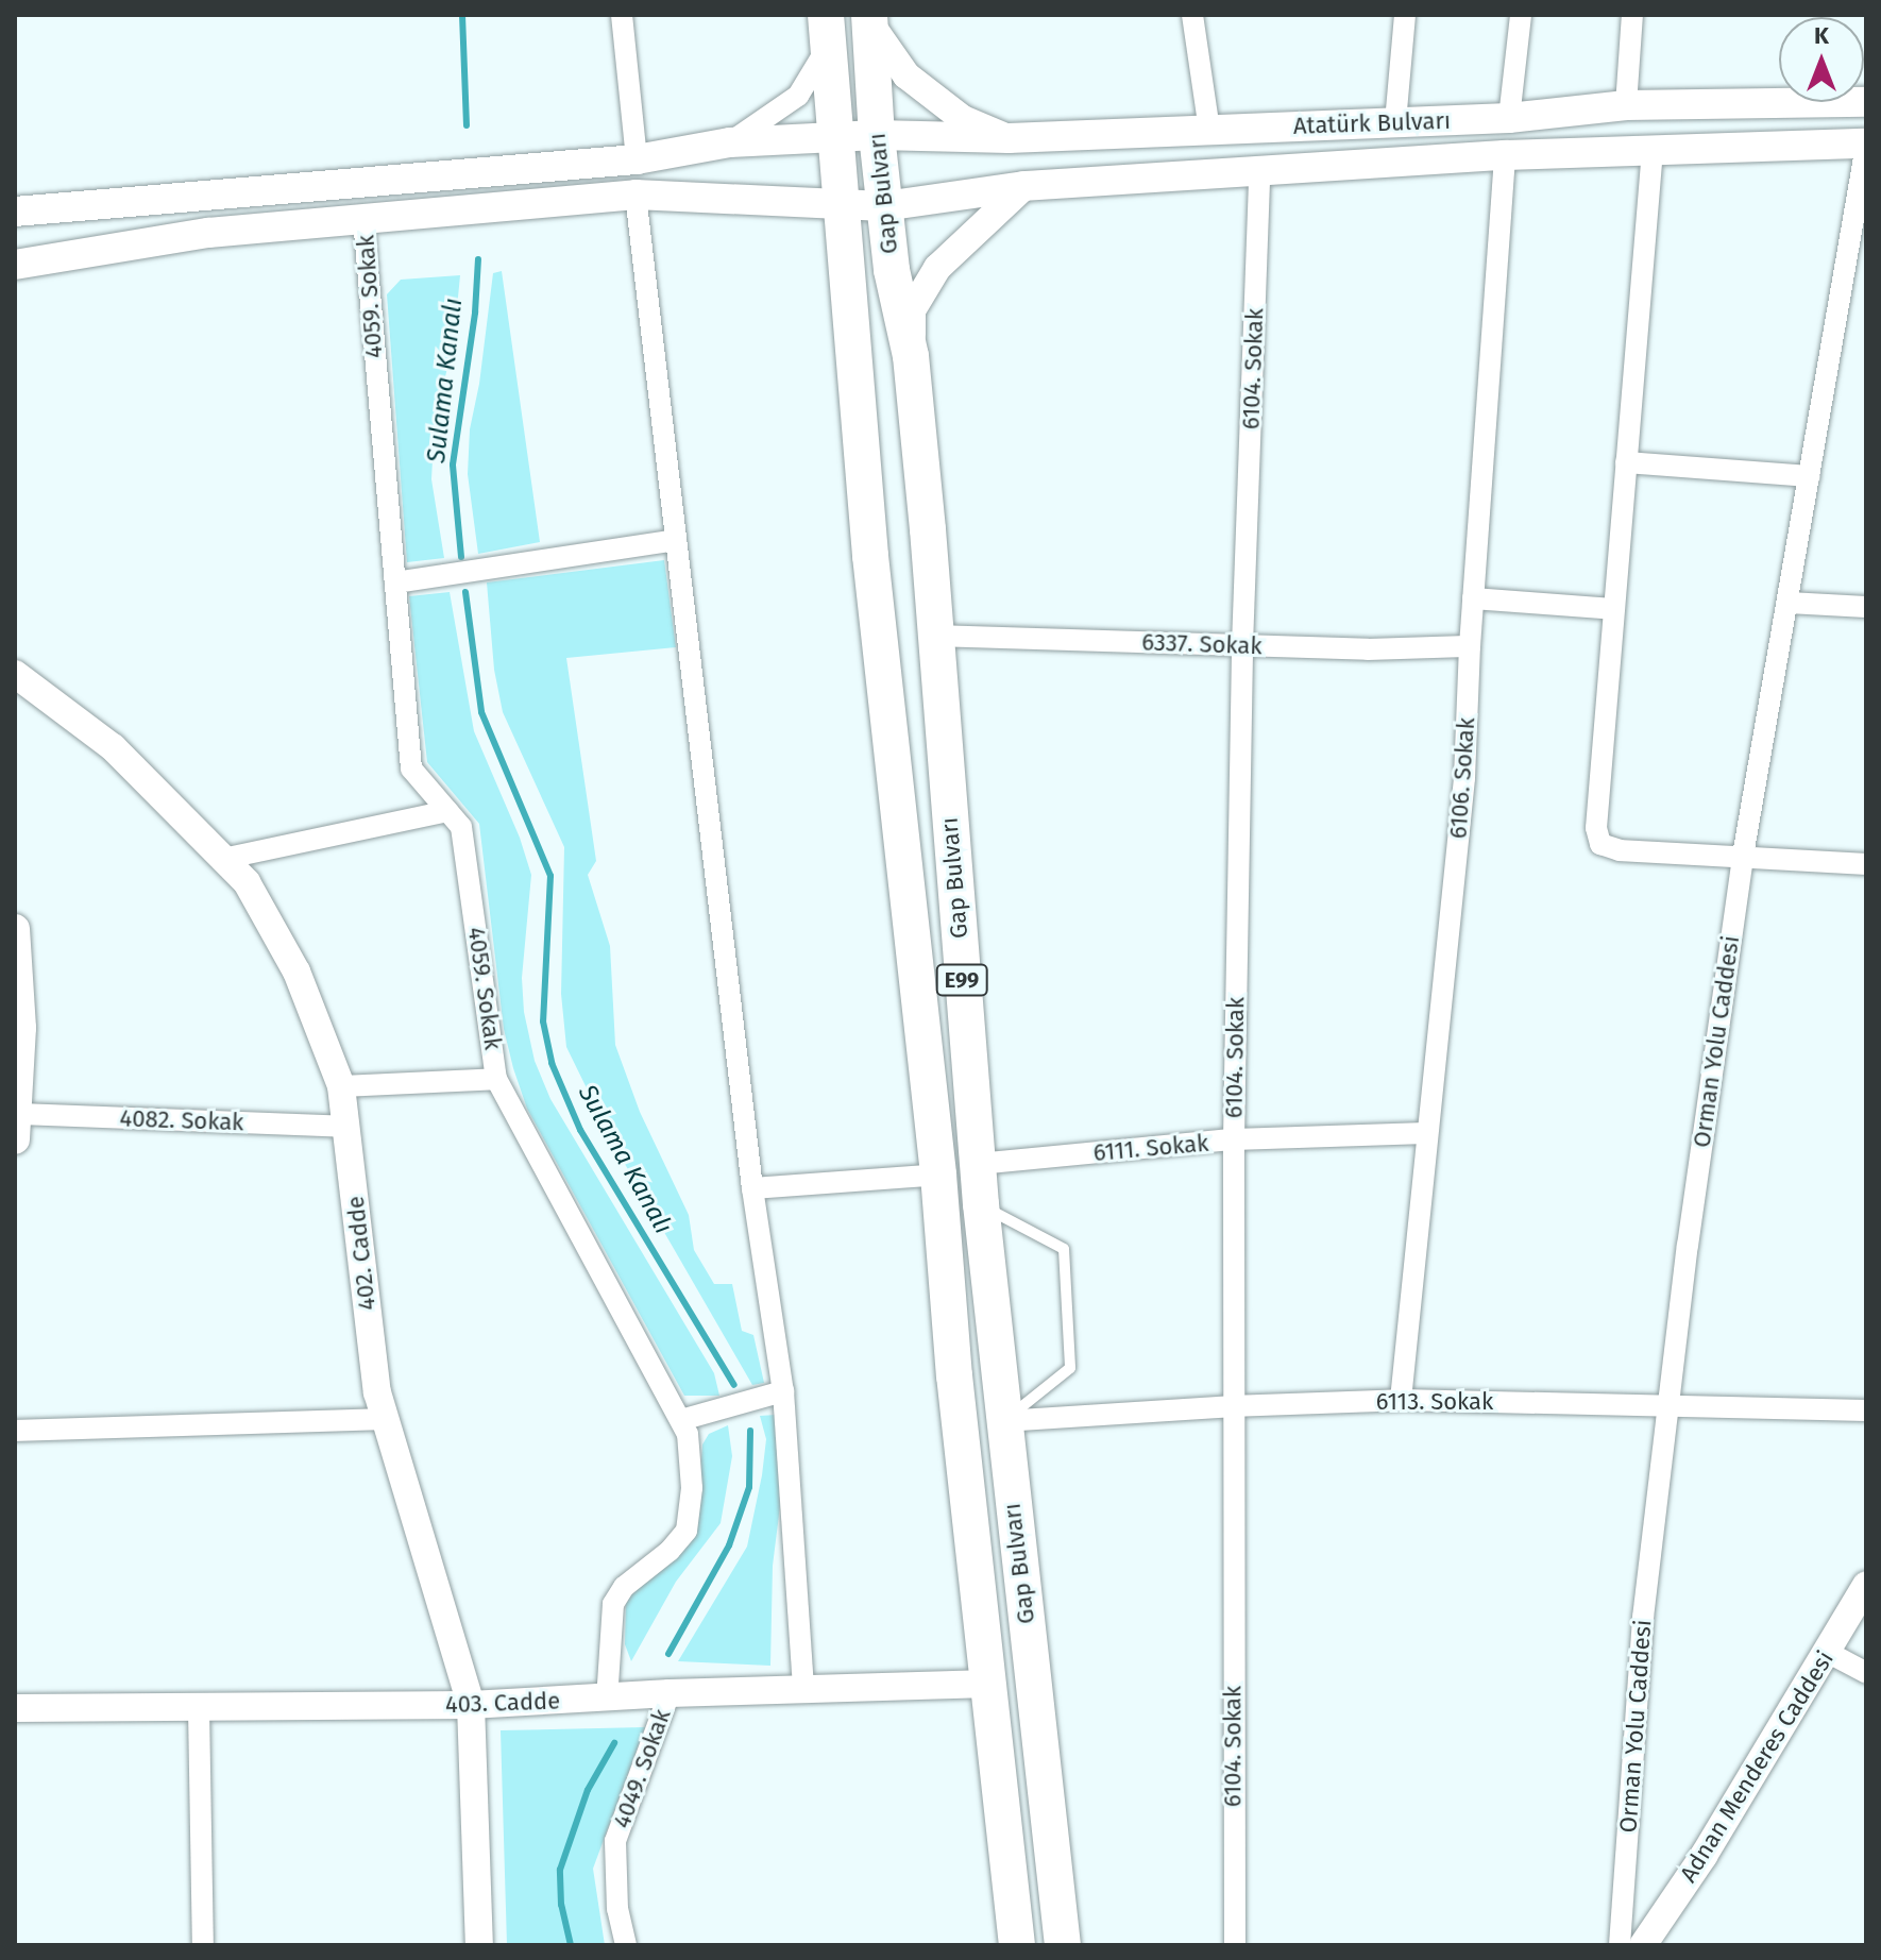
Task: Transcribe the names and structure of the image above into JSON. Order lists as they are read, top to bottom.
{
  "streets": {
    "highway": ["Gap Bulvarı", "E99"],
    "main road": ["Atatürk Bulvarı"],
    "street": [
      "4059. Sokak",
      "6104. Sokak",
      "6337. Sokak",
      "6106. Sokak",
      "Orman Yolu Caddesi",
      "4082. Sokak",
      "6111. Sokak",
      "402. Cadde",
      "6113. Sokak",
      "403. Cadde",
      "Adnan Menderes Caddesi",
      "4049. Sokak"
    ]
  },
  "crossings": [
    ["Atatürk Bulvarı", "Gap Bulvarı"],
    ["Atatürk Bulvarı", "4059. Sokak"],
    ["Atatürk Bulvarı", "6104. Sokak"],
    ["Atatürk Bulvarı", "6106. Sokak"],
    ["Atatürk Bulvarı", "Orman Yolu Caddesi"],
    ["Gap Bulvarı", "6337. Sokak"],
    ["Gap Bulvarı", "6111. Sokak"],
    ["Gap Bulvarı", "6113. Sokak"],
    ["Gap Bulvarı", "403. Cadde"],
    ["4059. Sokak", "403. Cadde"],
    ["6104. Sokak", "6337. Sokak"],
    ["6104. Sokak", "6111. Sokak"],
    ["6104. Sokak", "6113. Sokak"],
    ["6337. Sokak", "6106. Sokak"],
    ["6106. Sokak", "6111. Sokak"],
    ["6106. Sokak", "6113. Sokak"],
    ["Orman Yolu Caddesi", "6113. Sokak"],
    ["4082. Sokak", "402. Cadde"],
    ["402. Cadde", "403. Cadde"],
    ["403. Cadde", "4049. Sokak"]
  ],
  "water": ["Sulama Kanalı"],
  "north": "top"
}
